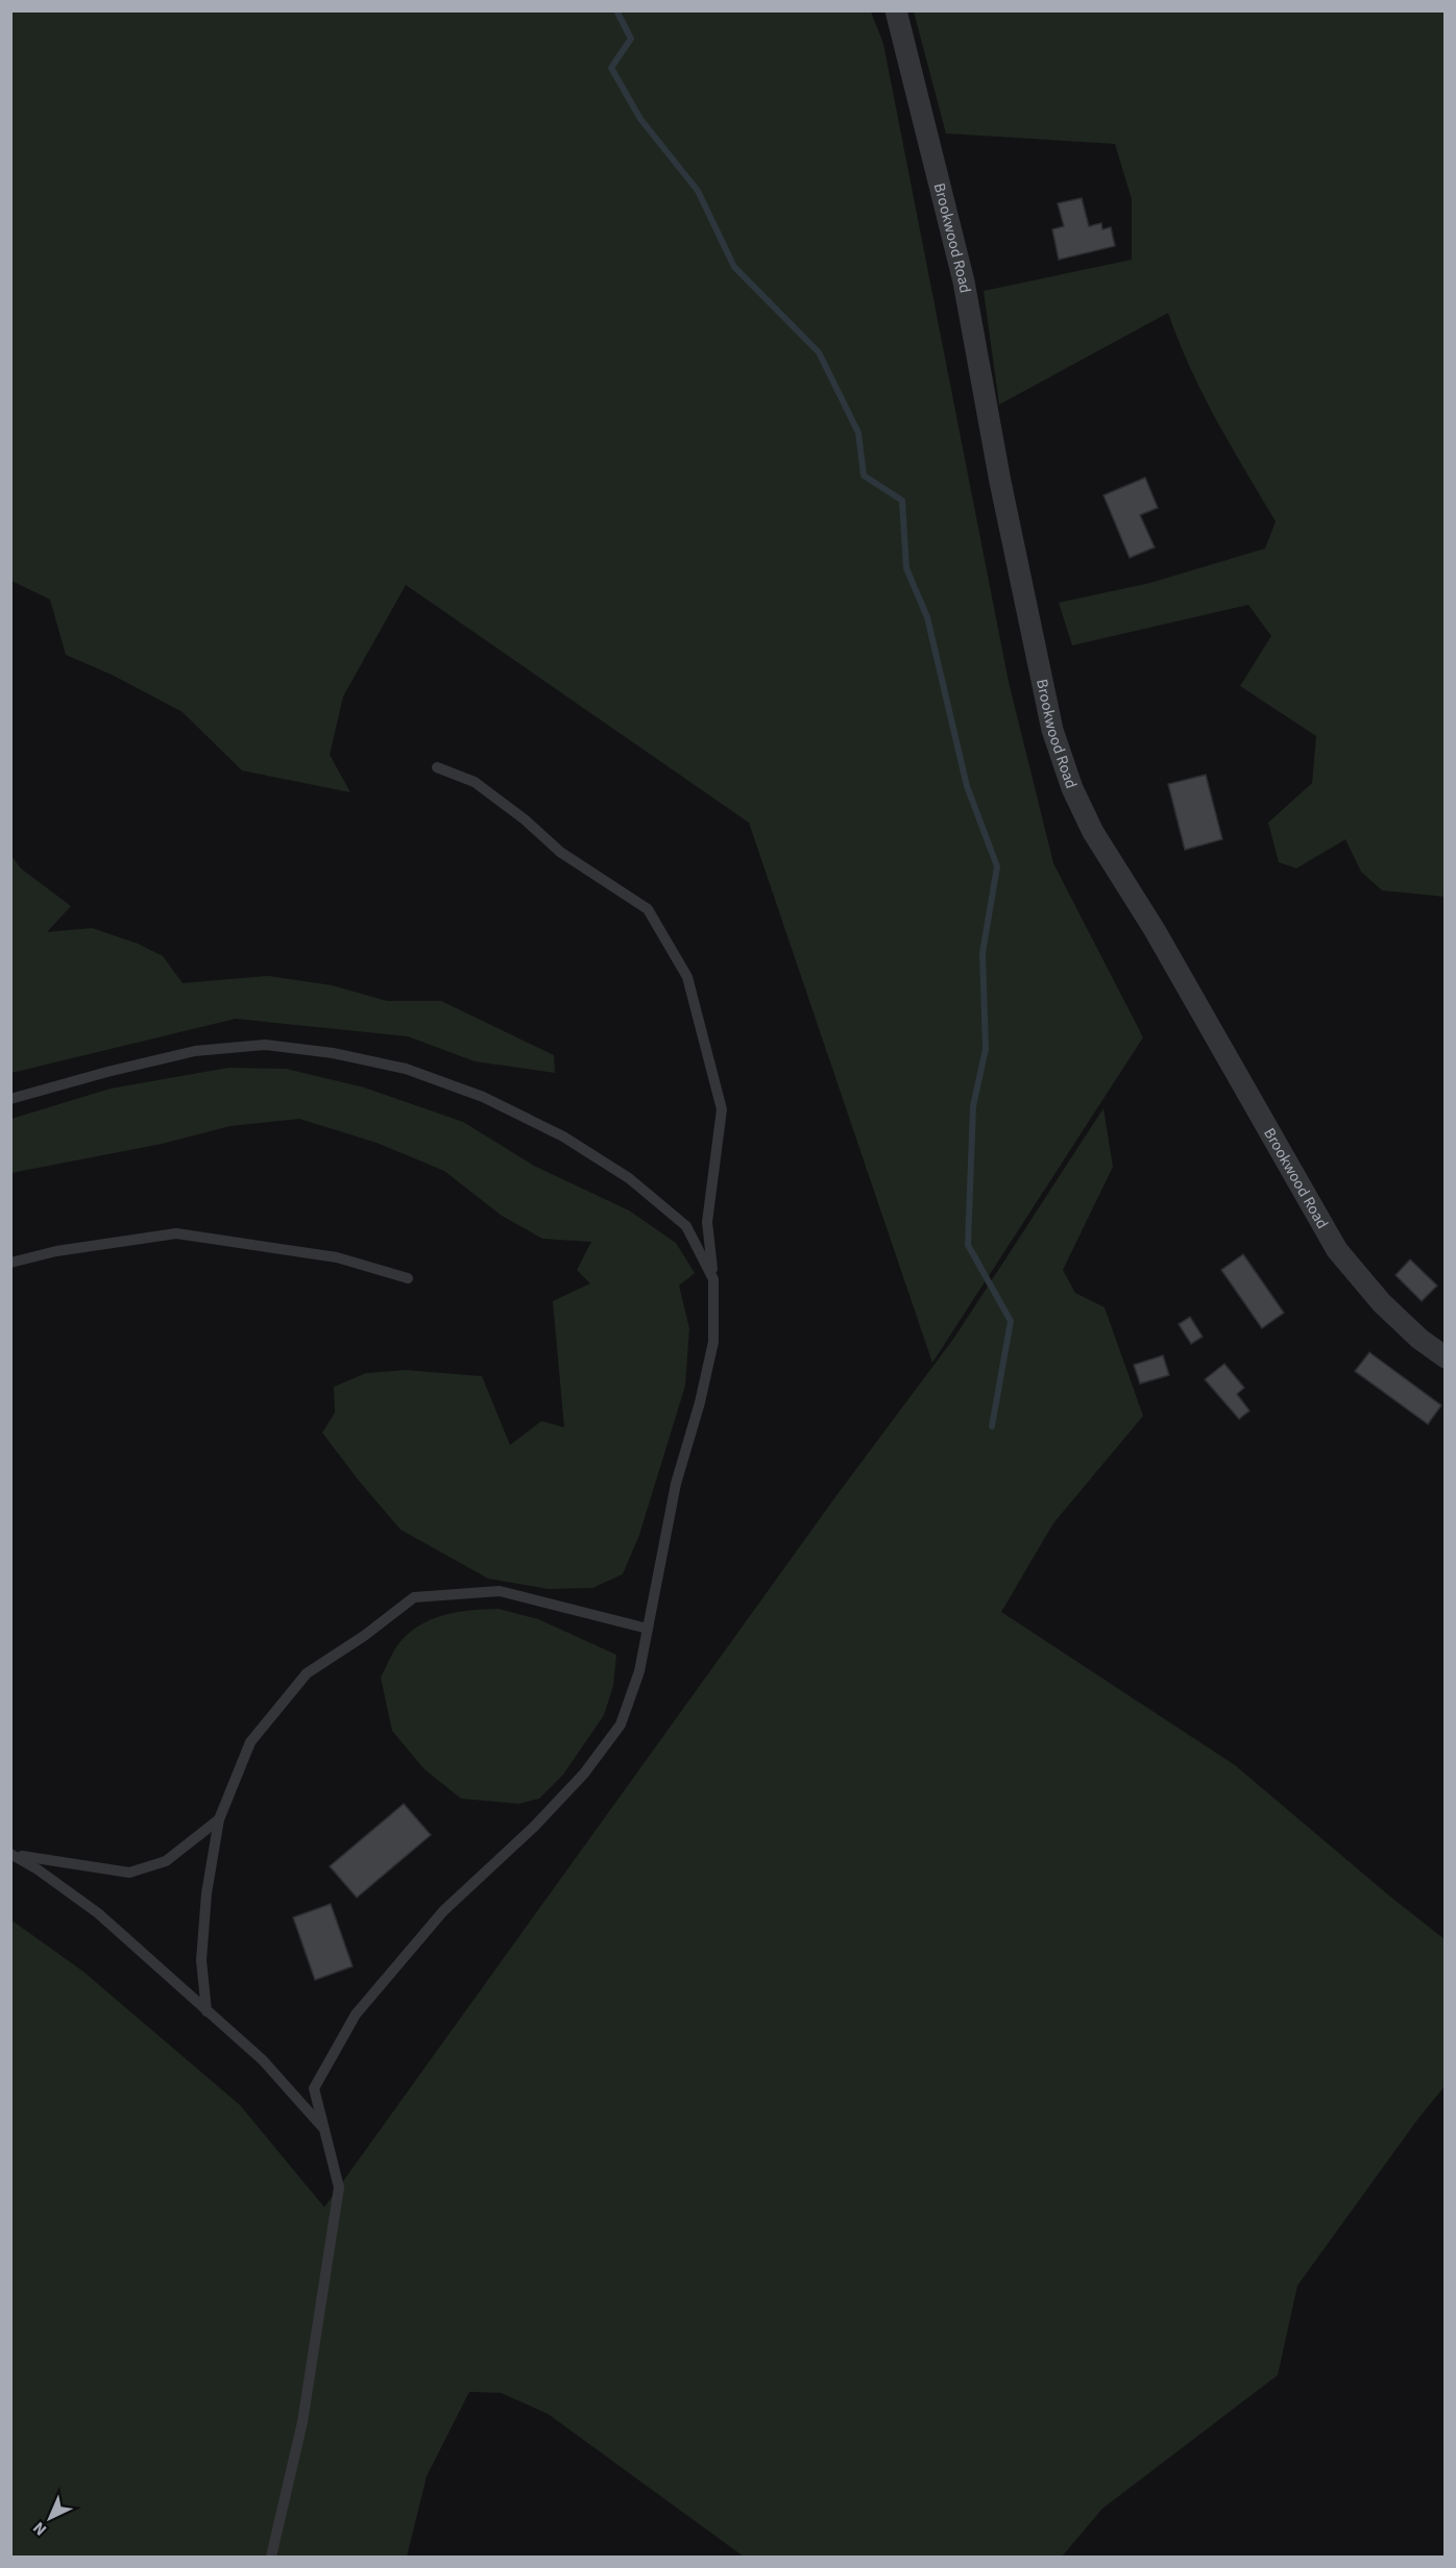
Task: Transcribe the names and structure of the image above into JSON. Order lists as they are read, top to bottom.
{
  "streets": {
    "street": ["Brookwood Road"]
  },
  "north": "bottom left"
}
